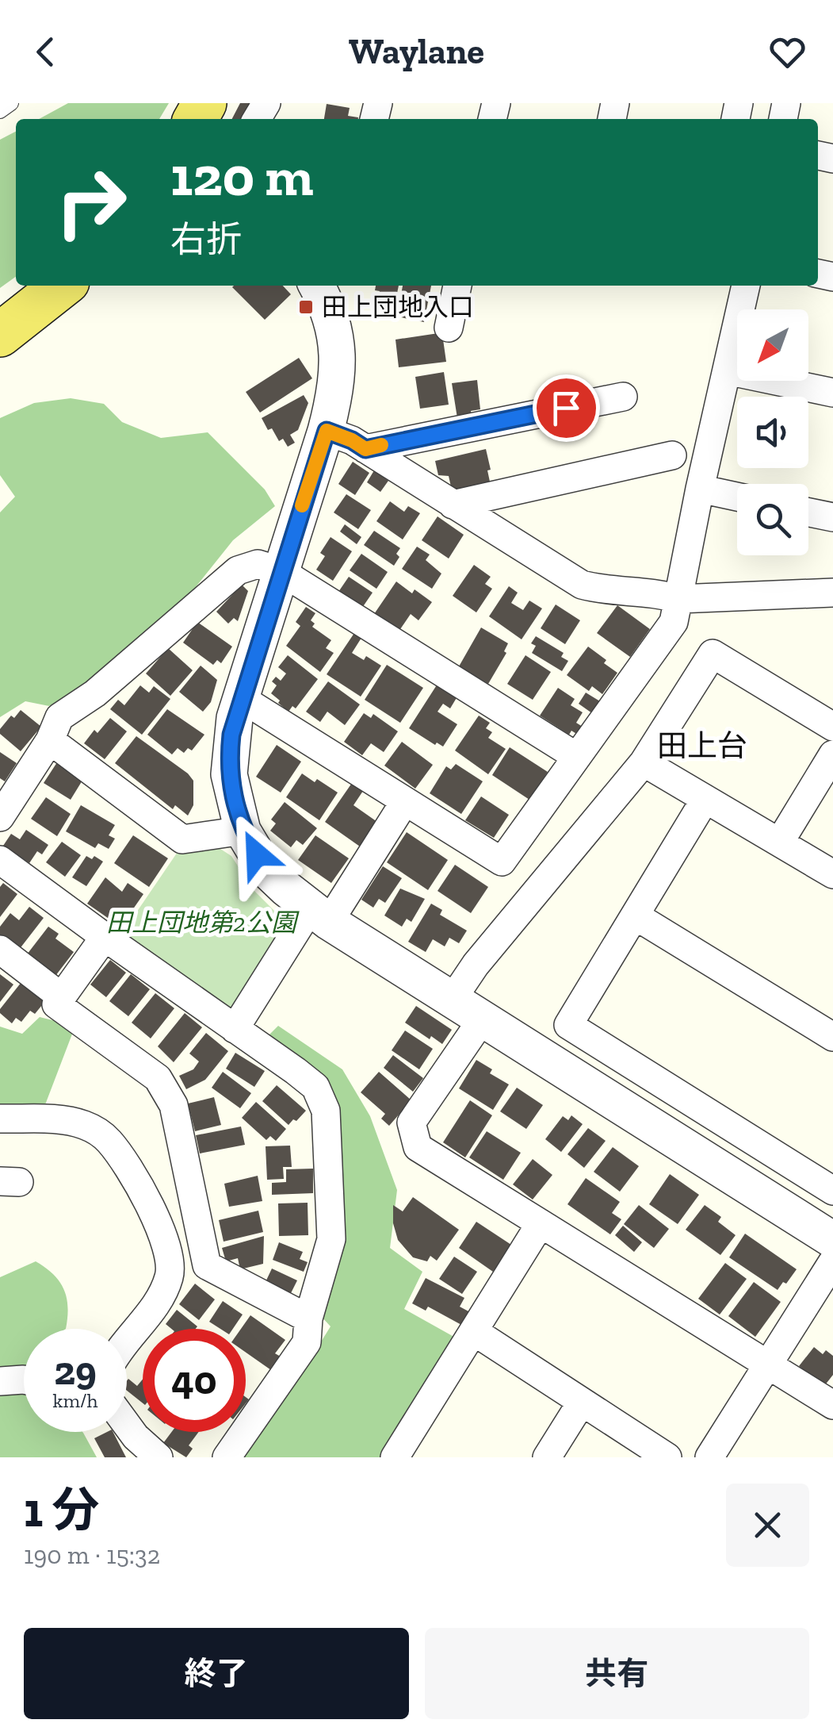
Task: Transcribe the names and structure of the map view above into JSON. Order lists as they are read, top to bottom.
{
  "districts": ["田上台"],
  "parks": ["田上団地第2公園"],
  "places": {
    "transit": ["田上団地入口"]
  },
  "north": "bottom left",
  "page": {
    "header": "Waylane",
    "turn": ["120 m", "右折"],
    "speed": "29 km/h",
    "limit": "40",
    "heading": ["1 分", "190 m · 15:32"],
    "buttons": ["終了", "共有"]
  }
}
